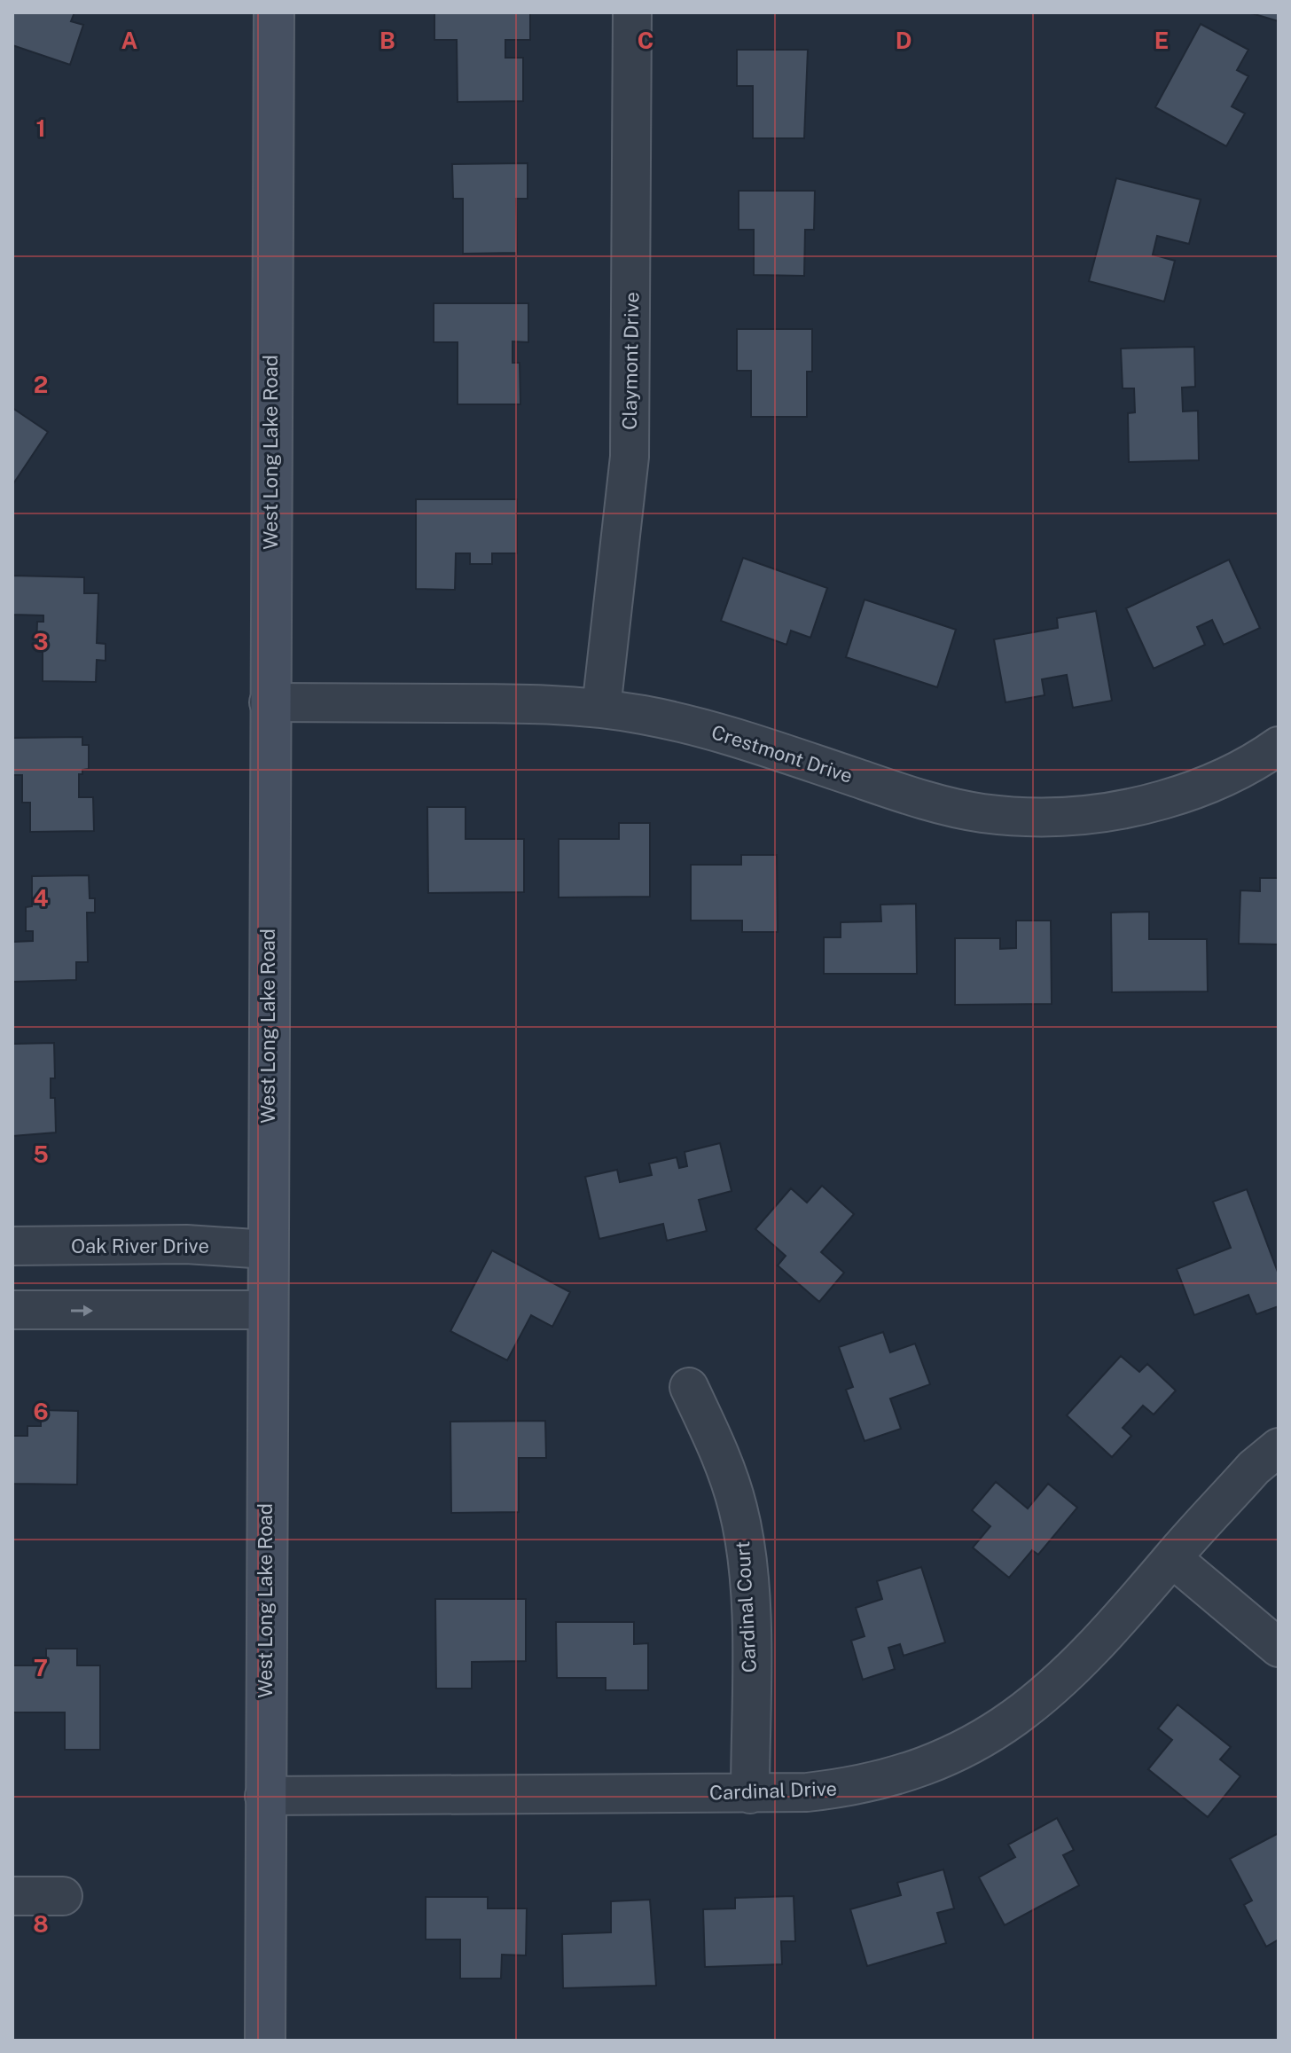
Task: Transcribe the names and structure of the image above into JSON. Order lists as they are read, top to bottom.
{
  "streets": {
    "main road": ["West Long Lake Road"],
    "street": [
      "Claymont Drive",
      "Crestmont Drive",
      "Oak River Drive",
      "Cardinal Court",
      "Cardinal Drive"
    ]
  },
  "crossings": [
    ["Claymont Drive", "Crestmont Drive"],
    ["West Long Lake Road", "Crestmont Drive"],
    ["West Long Lake Road", "Oak River Drive"],
    ["West Long Lake Road", "Cardinal Drive"],
    ["Cardinal Court", "Cardinal Drive"]
  ],
  "grid": {
    "columns": [
      "A",
      "B",
      "C",
      "D",
      "E"
    ],
    "rows": [
      "1",
      "2",
      "3",
      "4",
      "5",
      "6",
      "7",
      "8"
    ]
  }
}
